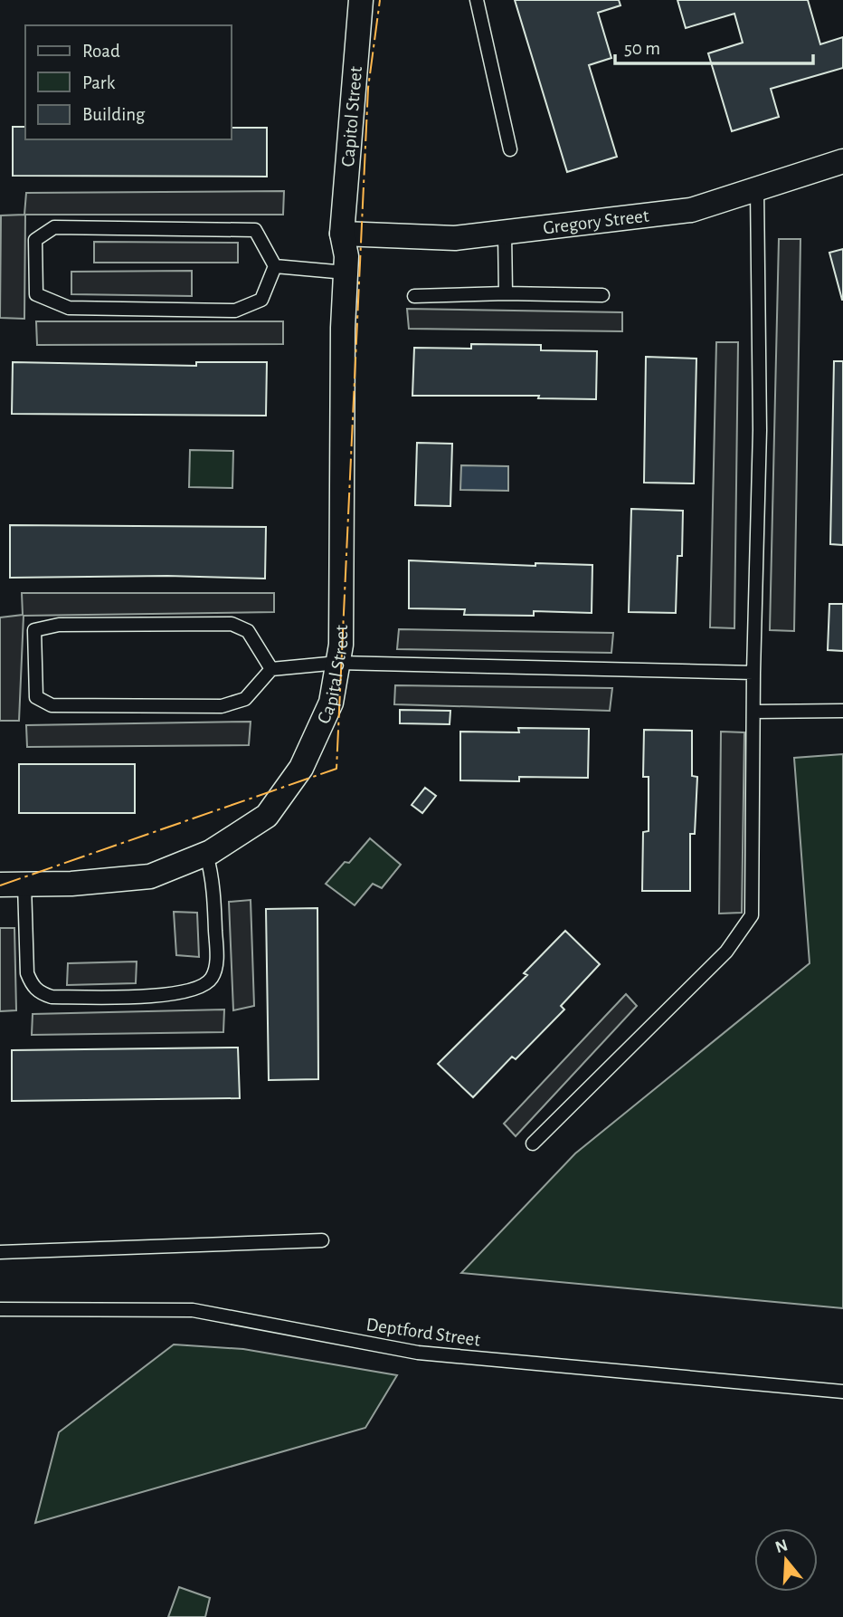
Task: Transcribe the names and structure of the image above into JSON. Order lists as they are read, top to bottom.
{
  "streets": {
    "street": ["Capitol Street", "Gregory Street", "Capital Street"],
    "lane": ["Deptford Street"]
  },
  "crossings": [
    ["Capitol Street", "Gregory Street"],
    ["Capitol Street", "Capital Street"],
    ["Gregory Street", "Capital Street"]
  ],
  "legend": ["Road", "Park", "Building"],
  "scale_bar": "50 m",
  "north": "top"
}
